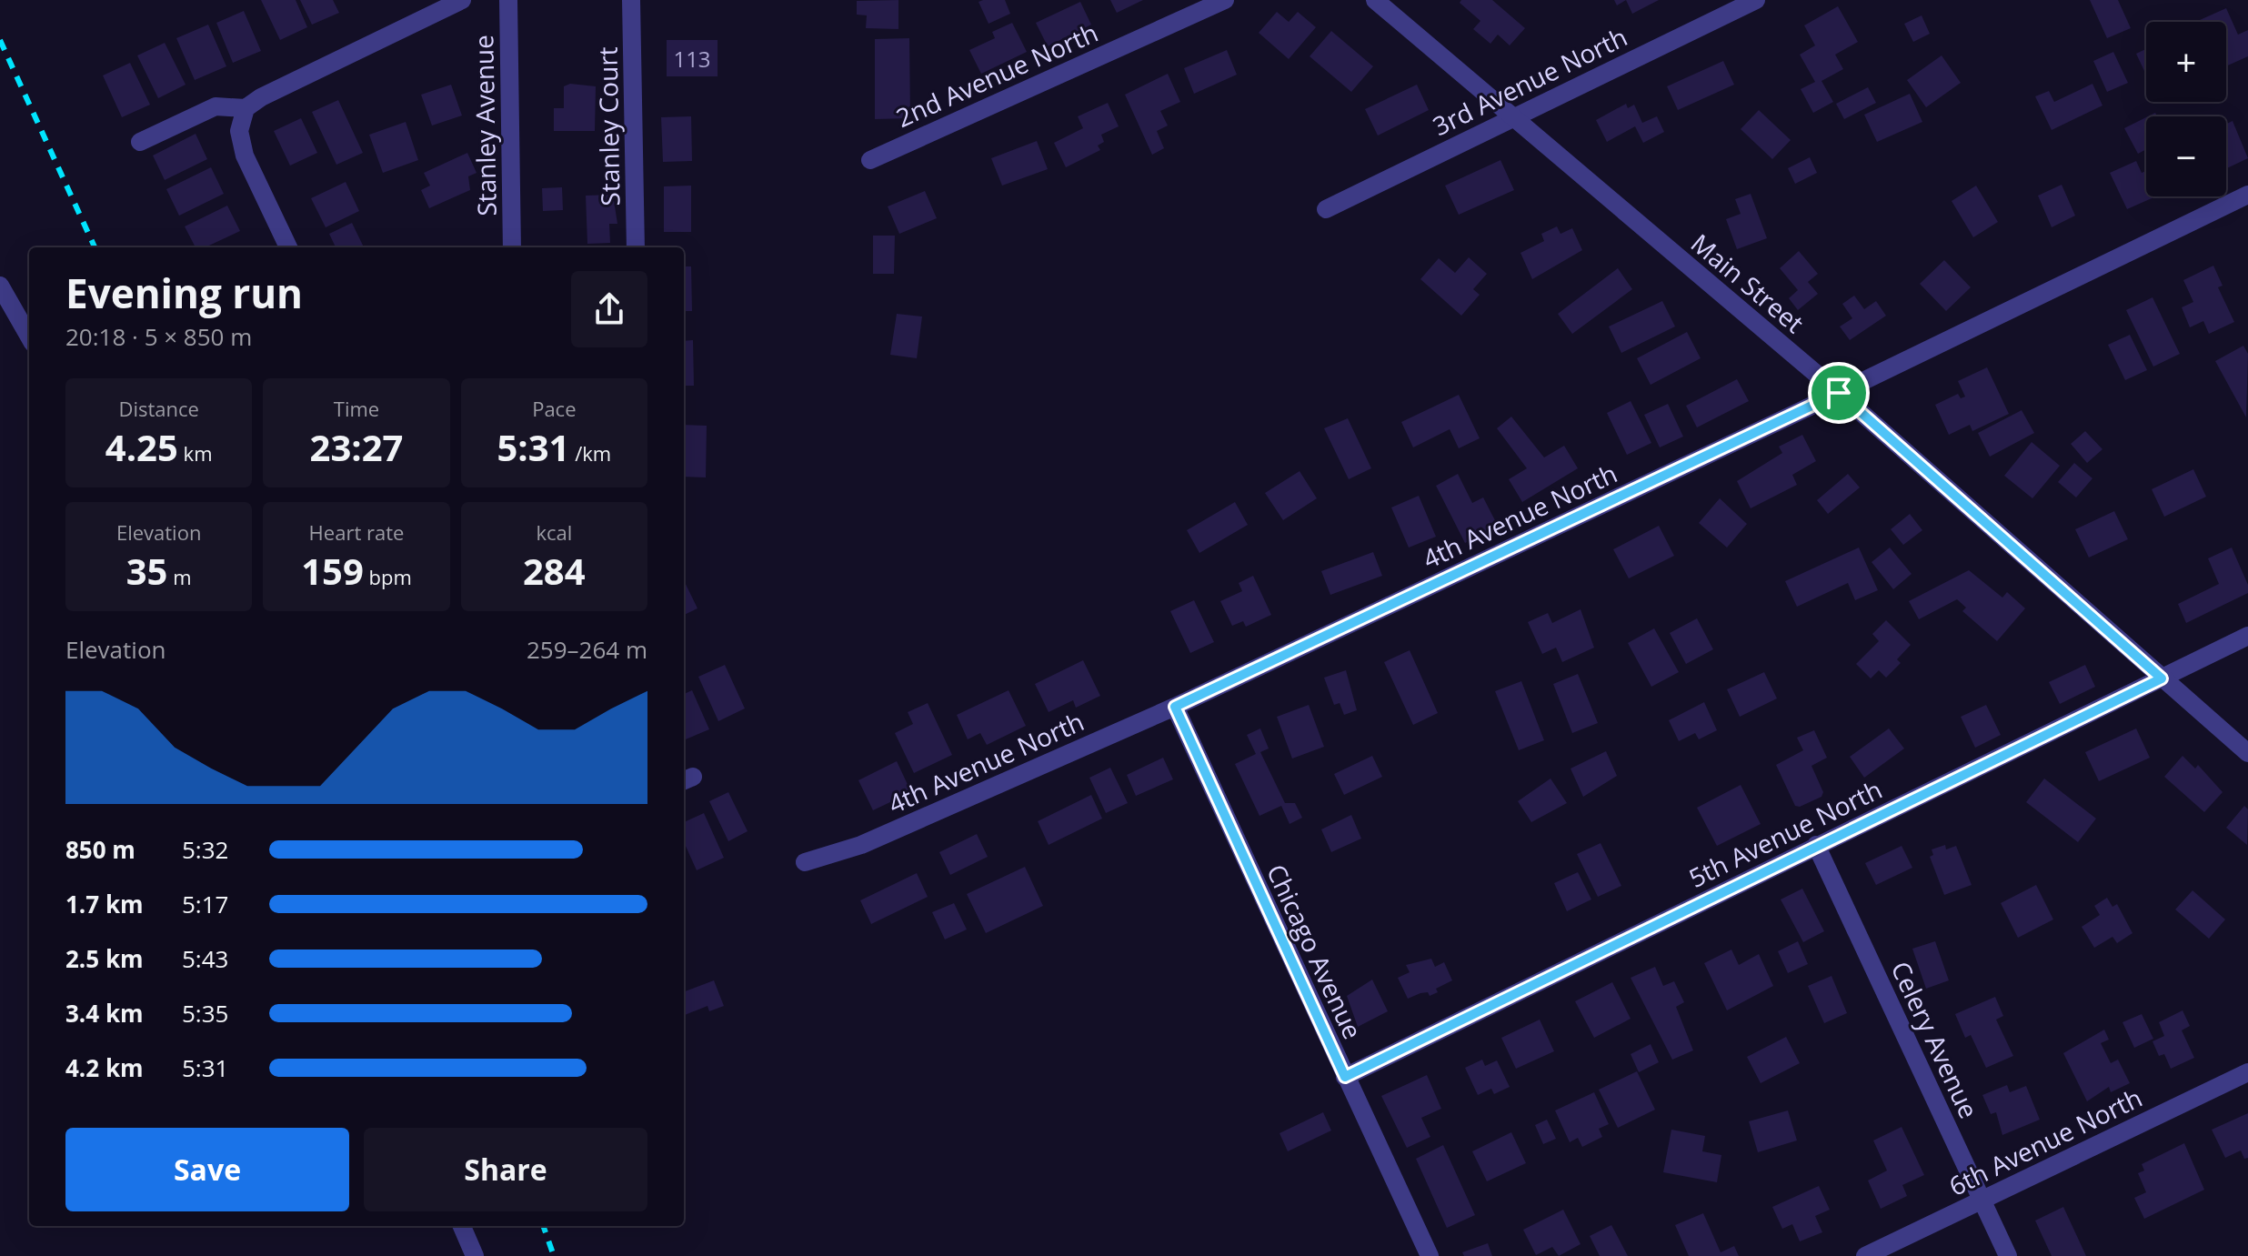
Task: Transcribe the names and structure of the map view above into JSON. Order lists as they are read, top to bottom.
{
  "streets": {
    "street": [
      "2nd Avenue North",
      "3rd Avenue North",
      "Stanley Avenue",
      "Stanley Court",
      "Main Street",
      "4th Avenue North",
      "5th Avenue North",
      "Chicago Avenue",
      "Celery Avenue",
      "6th Avenue North"
    ]
  },
  "crossings": [
    ["3rd Avenue North", "Main Street"],
    ["Main Street", "4th Avenue North"],
    ["Main Street", "5th Avenue North"],
    ["4th Avenue North", "Chicago Avenue"],
    ["5th Avenue North", "Chicago Avenue"],
    ["5th Avenue North", "Celery Avenue"],
    ["Celery Avenue", "6th Avenue North"]
  ],
  "house_numbers": ["113"],
  "page": {
    "map_buttons": ["+", "−"],
    "heading": ["Evening run", "20:18 · 5 × 850 m"],
    "stats": [
      ["Distance", "4.25 km"],
      ["Time", "23:27"],
      ["Pace", "5:31 /km"],
      ["Elevation", "35 m"],
      ["Heart rate", "159 bpm"],
      ["kcal", "284"]
    ],
    "chart": ["Elevation", "259–264 m"],
    "list": [
      {
        "name": "850 m",
        "note": "5:32"
      },
      {
        "name": "1.7 km",
        "note": "5:17"
      },
      {
        "name": "2.5 km",
        "note": "5:43"
      },
      {
        "name": "3.4 km",
        "note": "5:35"
      },
      {
        "name": "4.2 km",
        "note": "5:31"
      }
    ],
    "buttons": ["Save", "Share"]
  }
}
